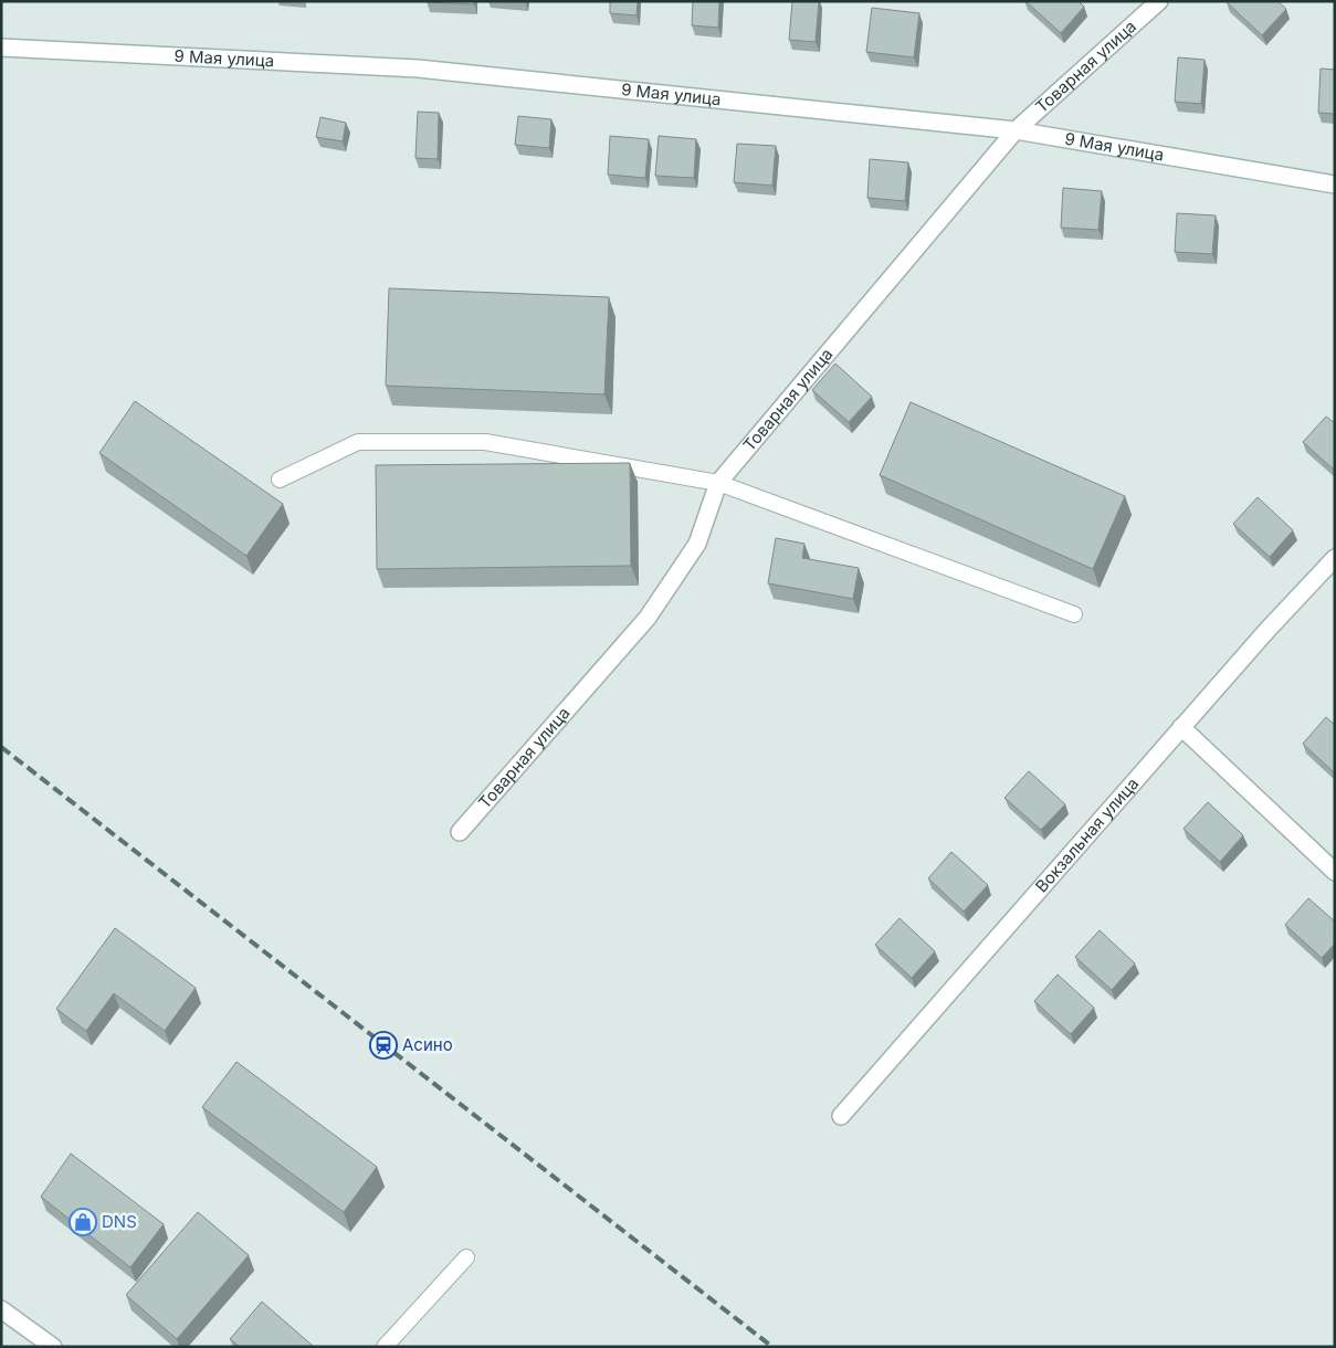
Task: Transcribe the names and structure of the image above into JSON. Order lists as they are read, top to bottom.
{
  "streets": {
    "street": ["9 Мая улица", "Товарная улица", "Вокзальная улица"]
  },
  "crossings": [
    ["9 Мая улица", "Товарная улица"]
  ],
  "places": {
    "station": ["Асино"],
    "shop": ["DNS"]
  }
}
